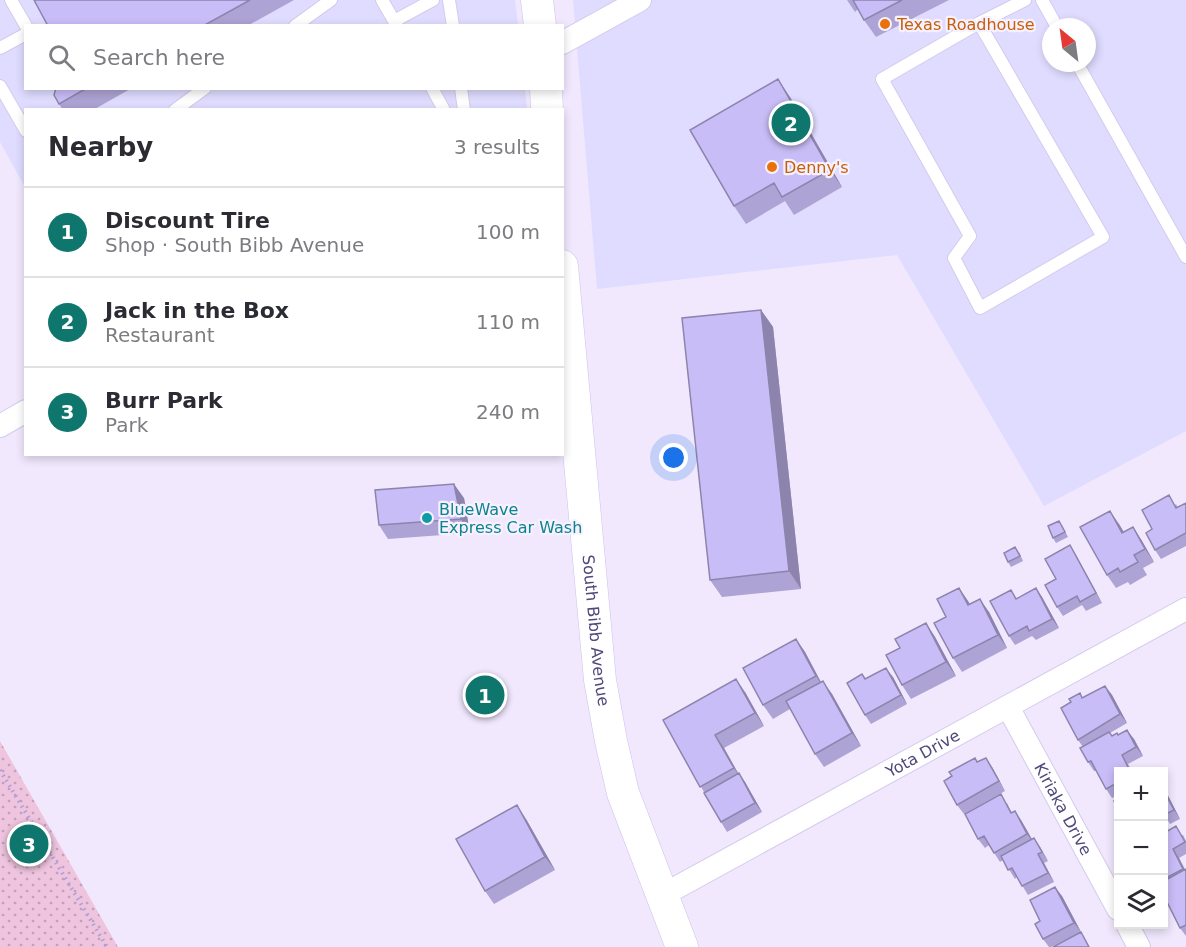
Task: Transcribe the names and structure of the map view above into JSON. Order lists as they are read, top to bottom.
{
  "streets": {
    "main road": ["South Bibb Avenue"],
    "street": ["Yota Drive", "Kiriaka Drive"]
  },
  "crossings": [
    ["South Bibb Avenue", "Yota Drive"],
    ["Yota Drive", "Kiriaka Drive"]
  ],
  "places": ["Texas Roadhouse", "Denny's", "BlueWave Express Car Wash"],
  "north": "top left",
  "page": {
    "search": "Search here",
    "pins": ["2", "1", "3"],
    "heading": ["Nearby", "3 results"],
    "list": [
      {
        "mark": "1",
        "name": "Discount Tire",
        "note": "Shop · South Bibb Avenue",
        "value": "100 m"
      },
      {
        "mark": "2",
        "name": "Jack in the Box",
        "note": "Restaurant",
        "value": "110 m"
      },
      {
        "mark": "3",
        "name": "Burr Park",
        "note": "Park",
        "value": "240 m"
      }
    ],
    "map_buttons": ["+", "−"]
  }
}
